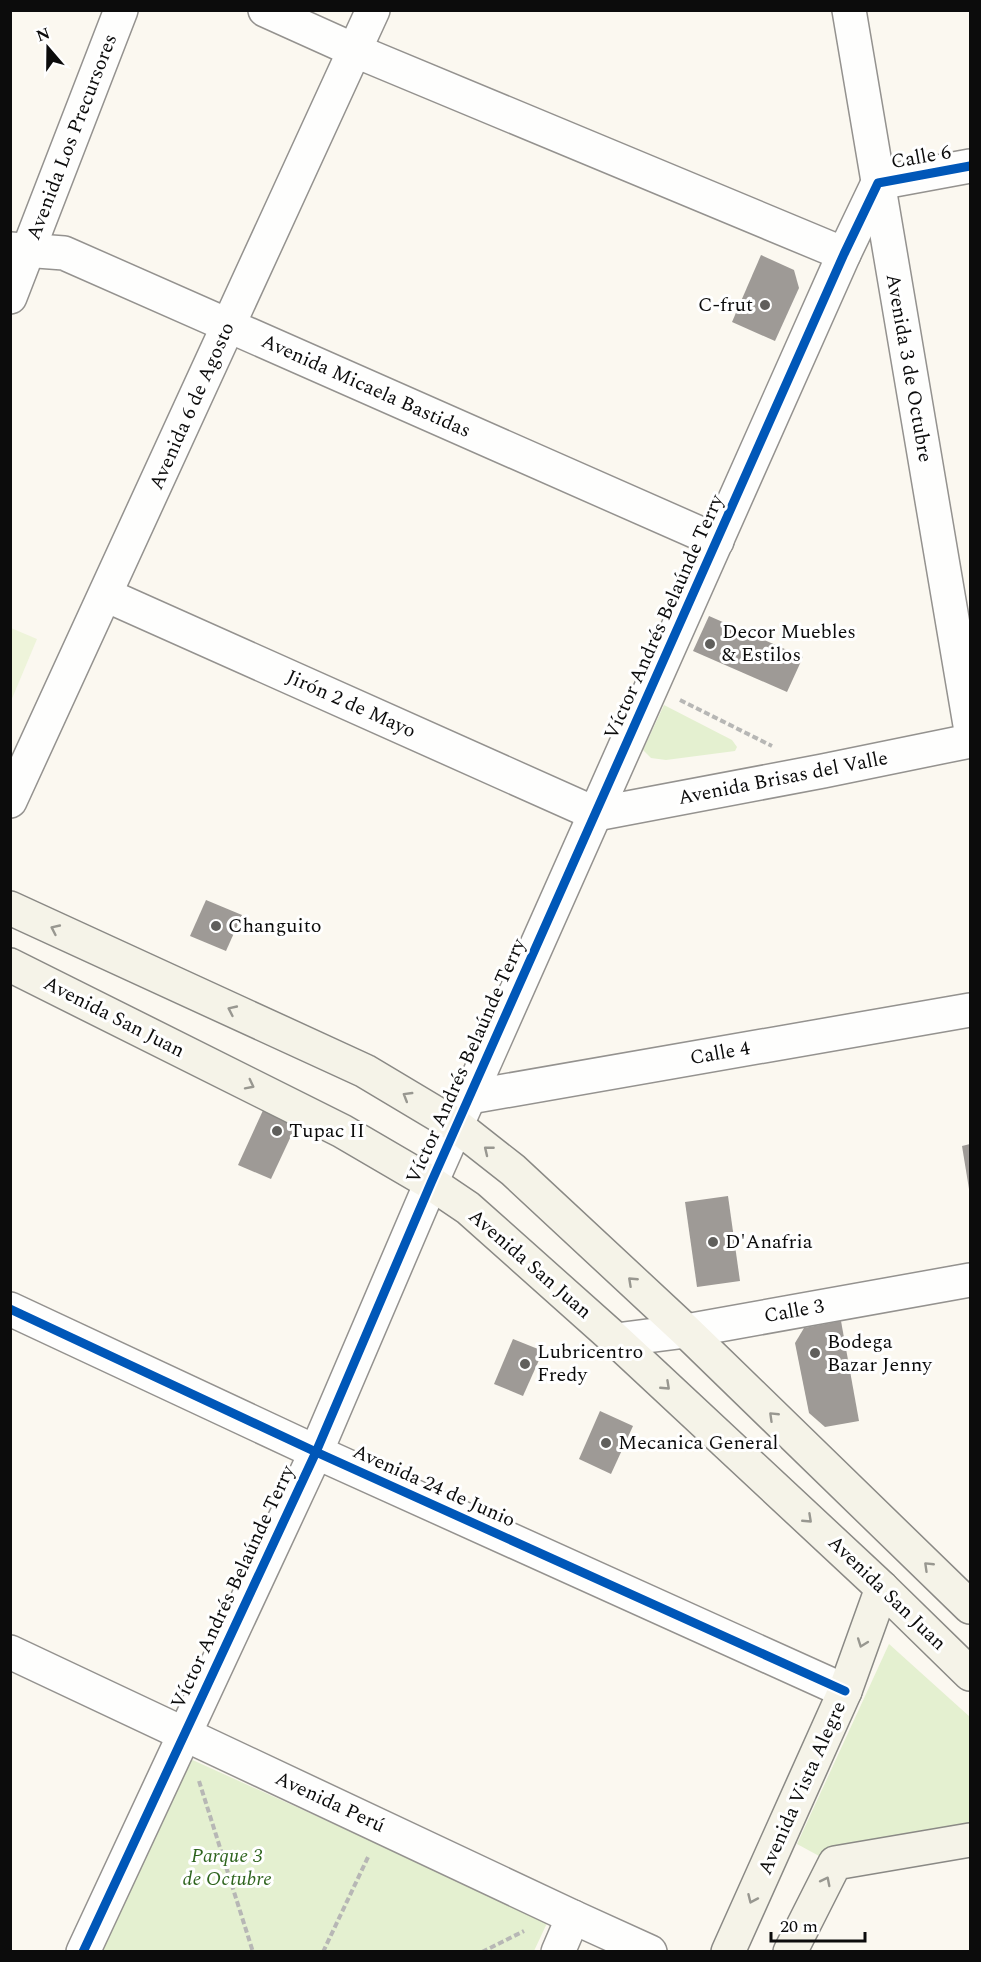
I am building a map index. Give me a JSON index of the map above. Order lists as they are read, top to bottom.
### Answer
{
  "streets": {
    "main road": ["Avenida San Juan", "Avenida Vista Alegre"],
    "street": [
      "Avenida Los Precursores",
      "Calle 6",
      "Avenida 3 de Octubre",
      "Avenida Micaela Bastidas",
      "Avenida 6 de Agosto",
      "Víctor Andrés Belaúnde Terry",
      "Jirón 2 de Mayo",
      "Avenida Brisas del Valle",
      "Calle 4",
      "Calle 3",
      "Avenida 24 de Junio",
      "Avenida Perú"
    ]
  },
  "crossings": [
    ["Avenida Los Precursores", "Avenida Micaela Bastidas"],
    ["Calle 6", "Avenida 3 de Octubre"],
    ["Calle 6", "Víctor Andrés Belaúnde Terry"],
    ["Avenida 3 de Octubre", "Víctor Andrés Belaúnde Terry"],
    ["Avenida Micaela Bastidas", "Avenida 6 de Agosto"],
    ["Avenida Micaela Bastidas", "Víctor Andrés Belaúnde Terry"],
    ["Avenida 6 de Agosto", "Jirón 2 de Mayo"],
    ["Víctor Andrés Belaúnde Terry", "Jirón 2 de Mayo"],
    ["Víctor Andrés Belaúnde Terry", "Avenida Brisas del Valle"],
    ["Víctor Andrés Belaúnde Terry", "Avenida San Juan"],
    ["Víctor Andrés Belaúnde Terry", "Calle 4"],
    ["Víctor Andrés Belaúnde Terry", "Avenida 24 de Junio"],
    ["Víctor Andrés Belaúnde Terry", "Avenida Perú"],
    ["Jirón 2 de Mayo", "Avenida Brisas del Valle"],
    ["Avenida San Juan", "Calle 3"],
    ["Avenida San Juan", "Avenida Vista Alegre"],
    ["Avenida 24 de Junio", "Avenida Vista Alegre"]
  ],
  "one_way": ["Avenida Vista Alegre"],
  "parks": ["Parque 3 de Octubre"],
  "places": [
    "C-frut",
    "Decor Muebles & Estilos",
    "Changuito",
    "Tupac II",
    "D'Anafria",
    "Bodega Bazar Jenny",
    "Lubricentro Fredy",
    "Mecanica General"
  ],
  "scale_bar": "20 m",
  "north": "top"
}
